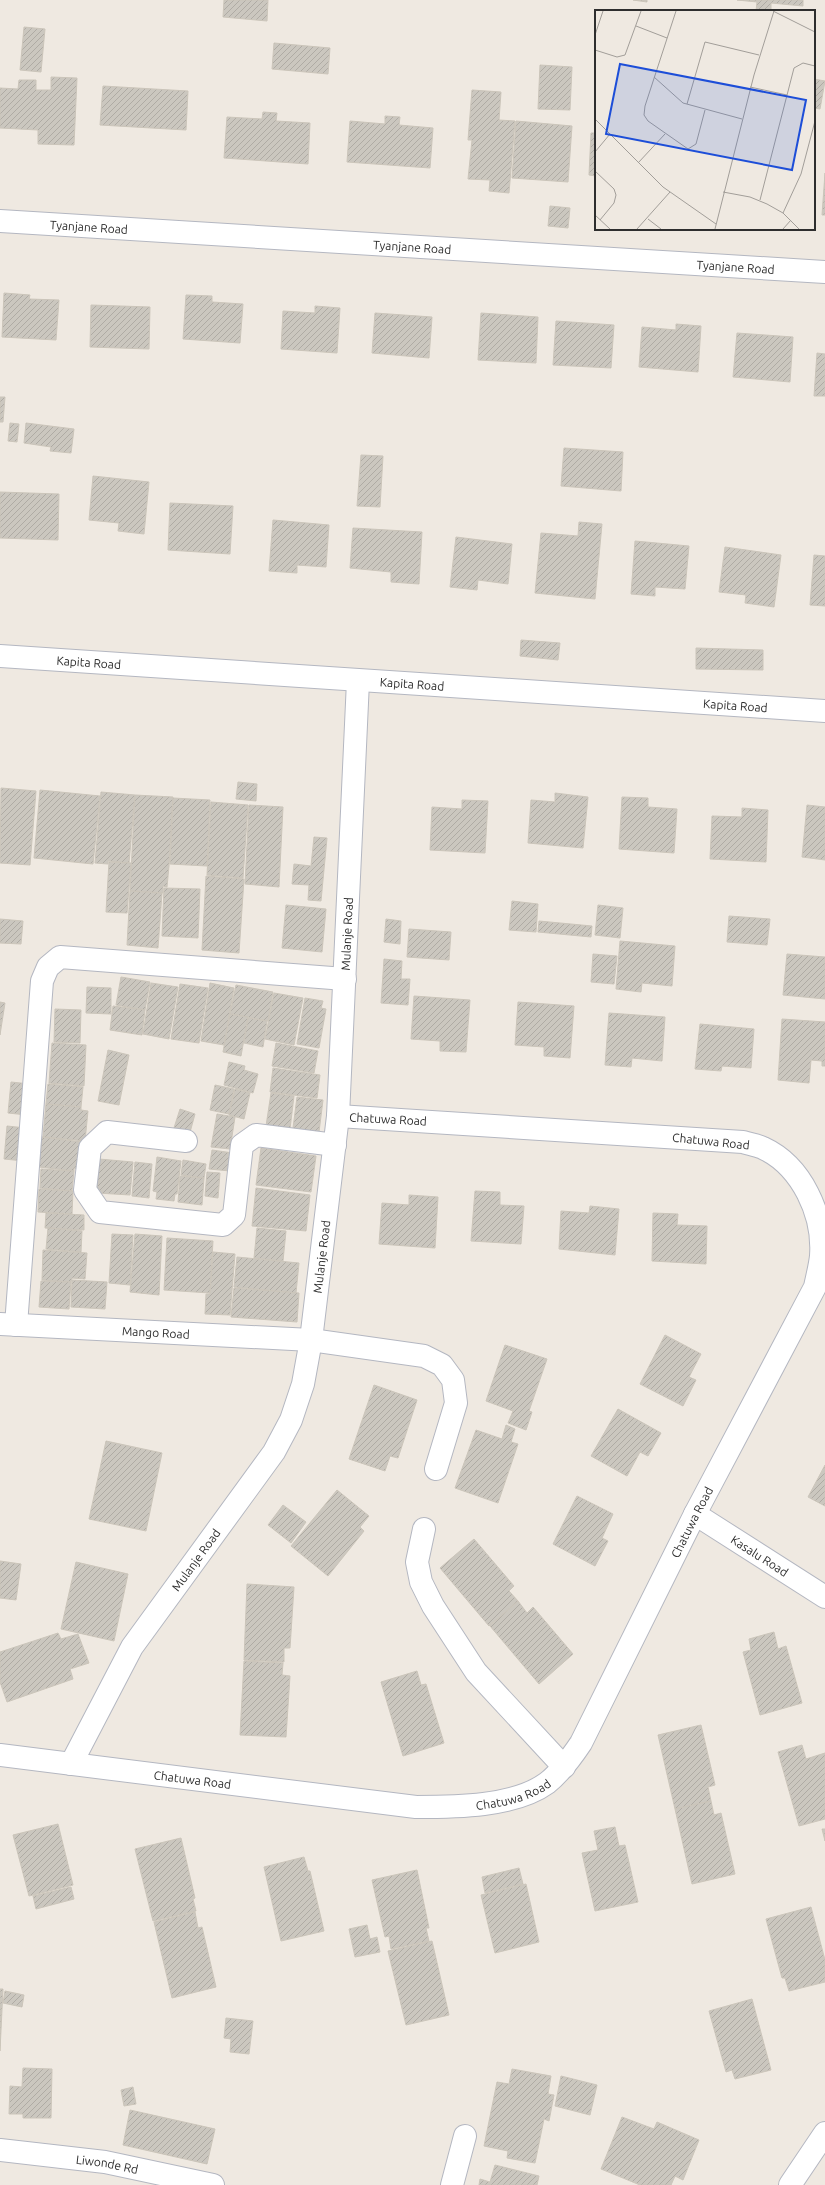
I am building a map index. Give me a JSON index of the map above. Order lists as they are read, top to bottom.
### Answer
{
  "streets": {
    "street": [
      "Tyanjane Road",
      "Kapita Road",
      "Mulanje Road",
      "Chatuwa Road",
      "Mango Road",
      "Kasalu Road",
      "Liwonde Rd"
    ]
  },
  "crossings": [
    ["Kapita Road", "Mulanje Road"],
    ["Mulanje Road", "Chatuwa Road"],
    ["Mulanje Road", "Mango Road"],
    ["Chatuwa Road", "Kasalu Road"]
  ]
}
